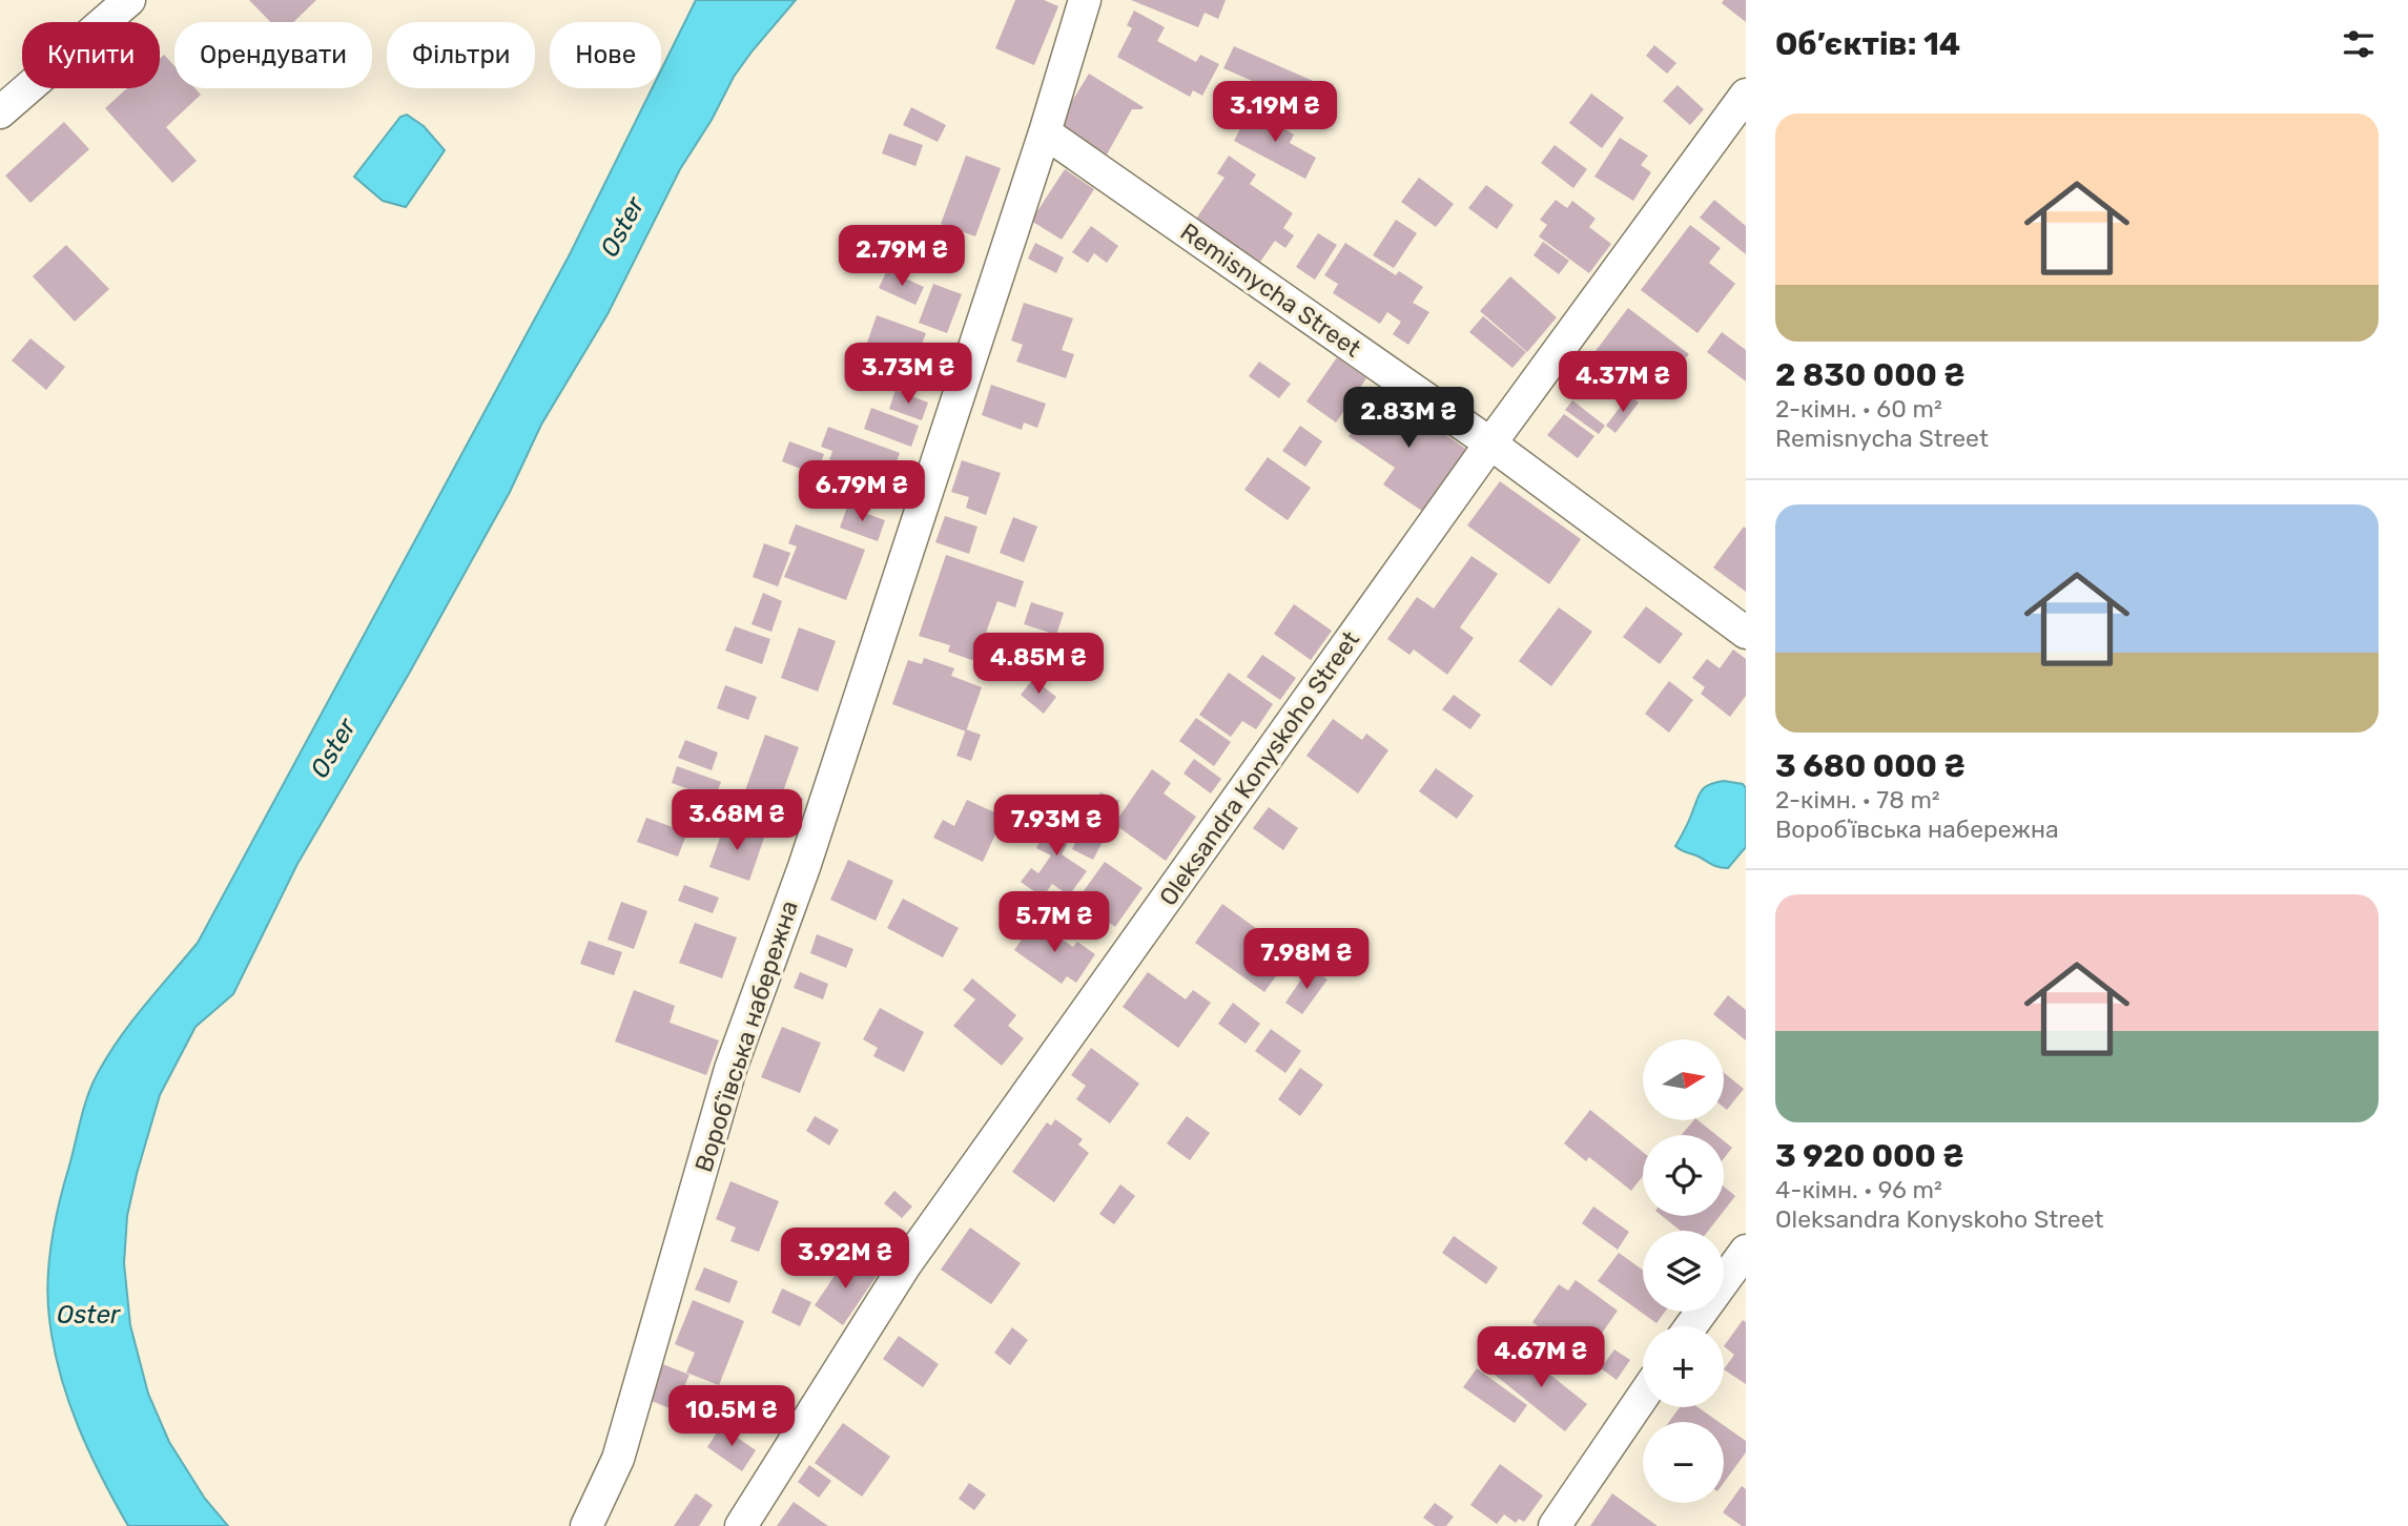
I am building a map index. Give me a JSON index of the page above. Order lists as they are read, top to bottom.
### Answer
{
  "streets": {
    "street": ["Remisnycha Street", "Oleksandra Konyskoho Street", "Воробʼївська набережна"]
  },
  "crossings": [
    ["Remisnycha Street", "Oleksandra Konyskoho Street"],
    ["Remisnycha Street", "Воробʼївська набережна"]
  ],
  "water": ["Oster"],
  "north": "right",
  "page": {
    "heading": "Об’єктів: 14",
    "chip": [
      "Купити",
      "Орендувати",
      "Фільтри",
      "Нове"
    ],
    "price": [
      "3.19M ₴",
      "2.79M ₴",
      "3.73M ₴",
      "4.37M ₴",
      "2.83M ₴",
      "6.79M ₴",
      "4.85M ₴",
      "3.68M ₴",
      "7.93M ₴",
      "5.7M ₴",
      "7.98M ₴",
      "3.92M ₴",
      "4.67M ₴",
      "10.5M ₴"
    ],
    "list": [
      {
        "name": "2 830 000 ₴",
        "note": "2-кімн. · 60 m² · Remisnycha Street"
      },
      {
        "name": "3 680 000 ₴",
        "note": "2-кімн. · 78 m² · Воробʼївська набережна"
      },
      {
        "name": "3 920 000 ₴",
        "note": "4-кімн. · 96 m² · Oleksandra Konyskoho Street"
      }
    ],
    "map_buttons": ["+", "−"]
  }
}
